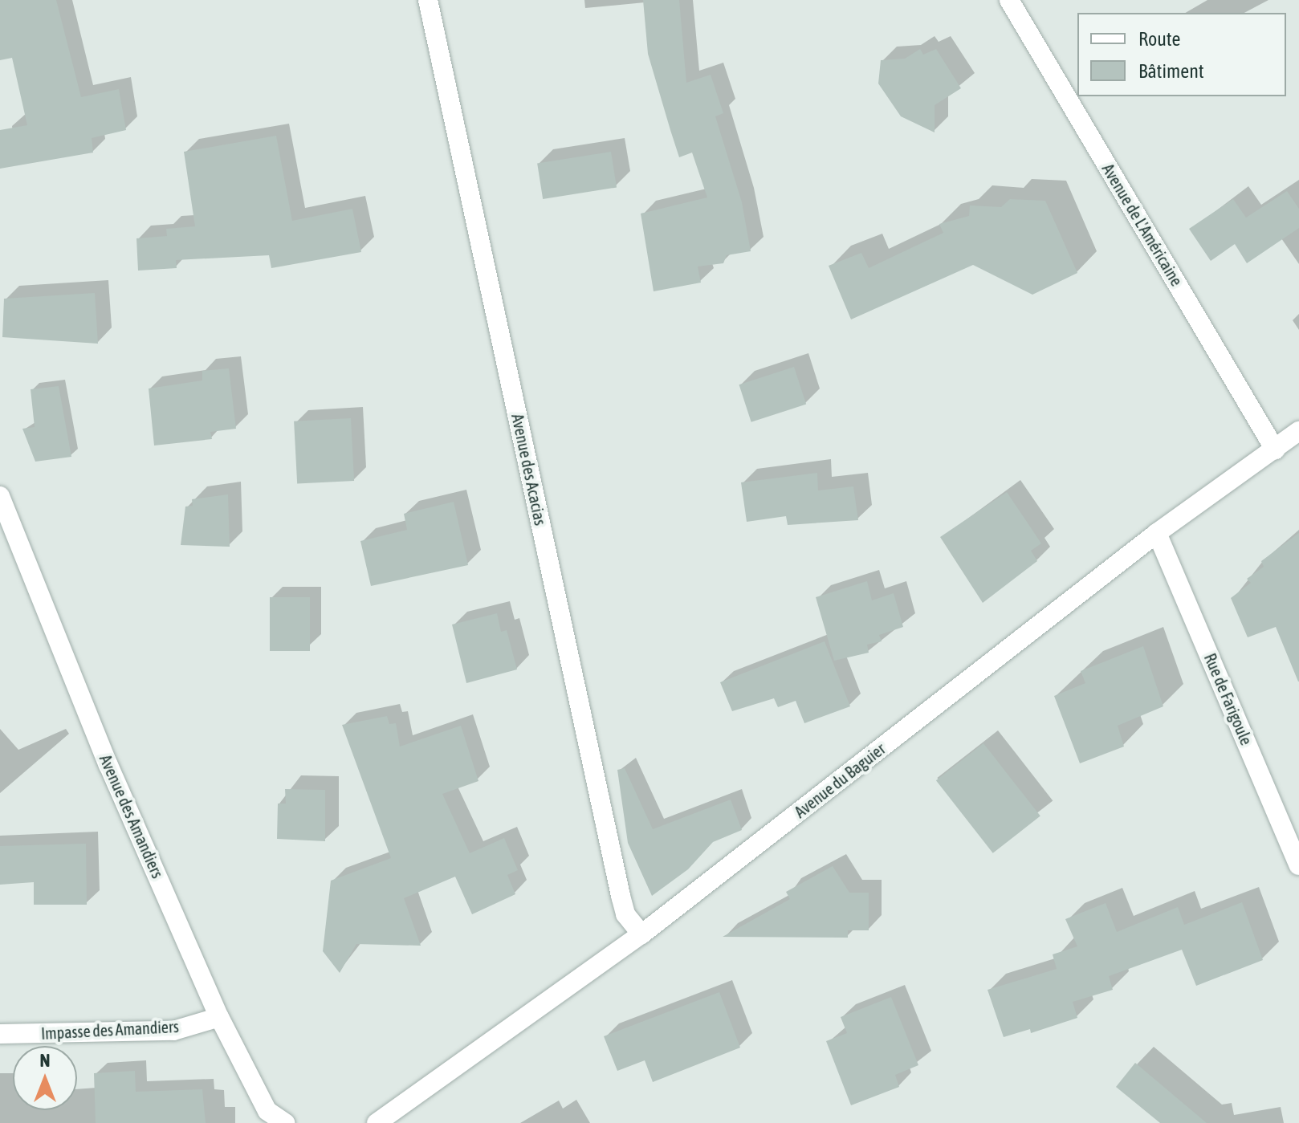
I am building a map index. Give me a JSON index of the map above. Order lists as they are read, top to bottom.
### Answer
{
  "streets": {
    "street": [
      "Avenue de L'Américaine",
      "Avenue des Acacias",
      "Rue de Farigoule",
      "Avenue du Baguier",
      "Avenue des Amandiers",
      "Impasse des Amandiers"
    ]
  },
  "crossings": [
    ["Avenue de L'Américaine", "Avenue du Baguier"],
    ["Avenue des Acacias", "Avenue du Baguier"],
    ["Rue de Farigoule", "Avenue du Baguier"],
    ["Avenue des Amandiers", "Impasse des Amandiers"]
  ],
  "legend": ["Route", "Bâtiment"],
  "north": "top"
}
